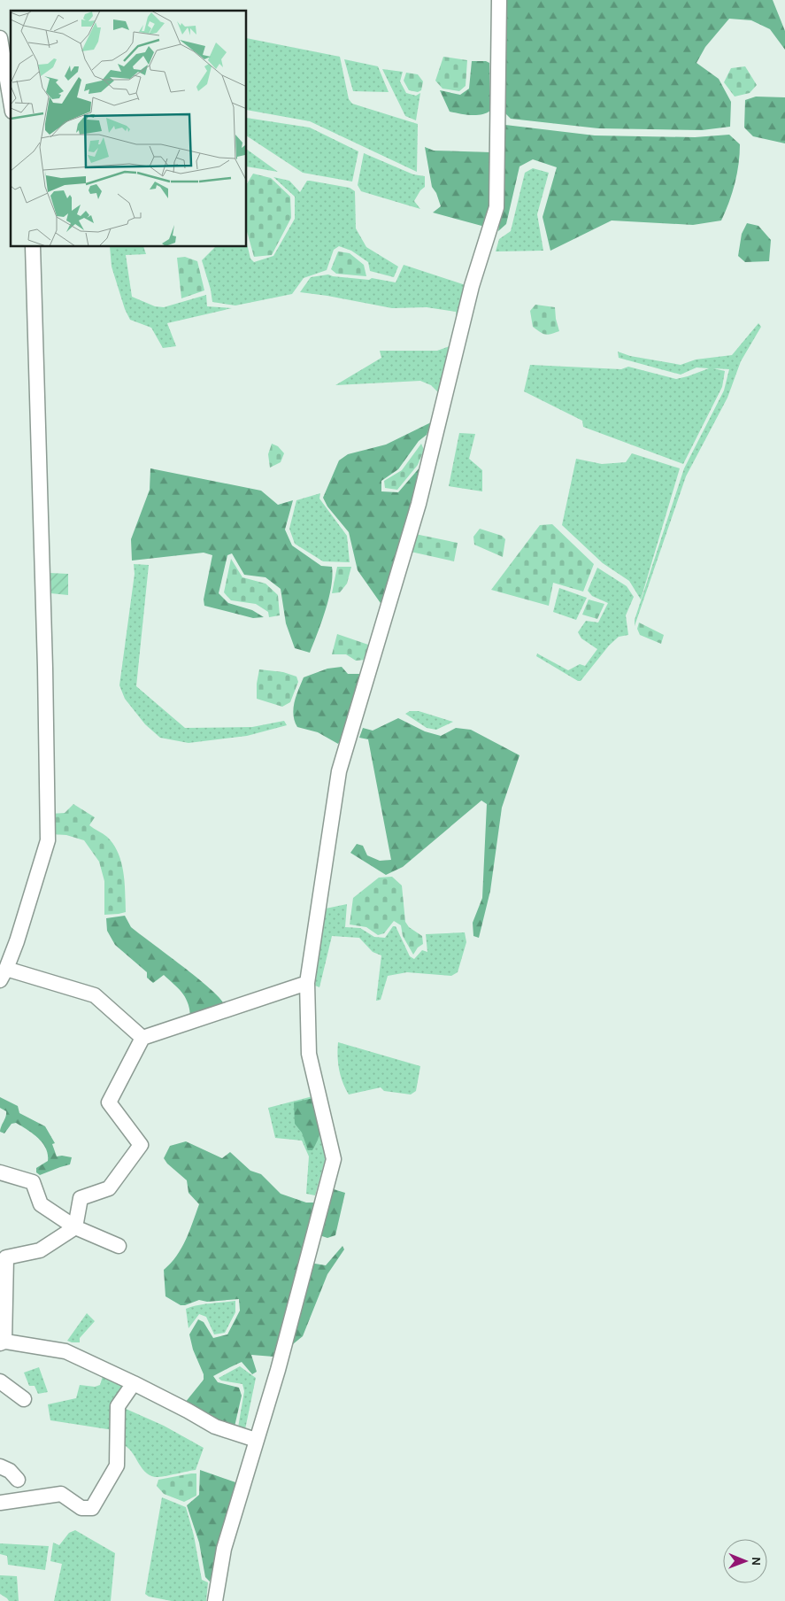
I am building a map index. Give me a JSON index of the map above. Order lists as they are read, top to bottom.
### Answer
{
  "north": "right"
}
